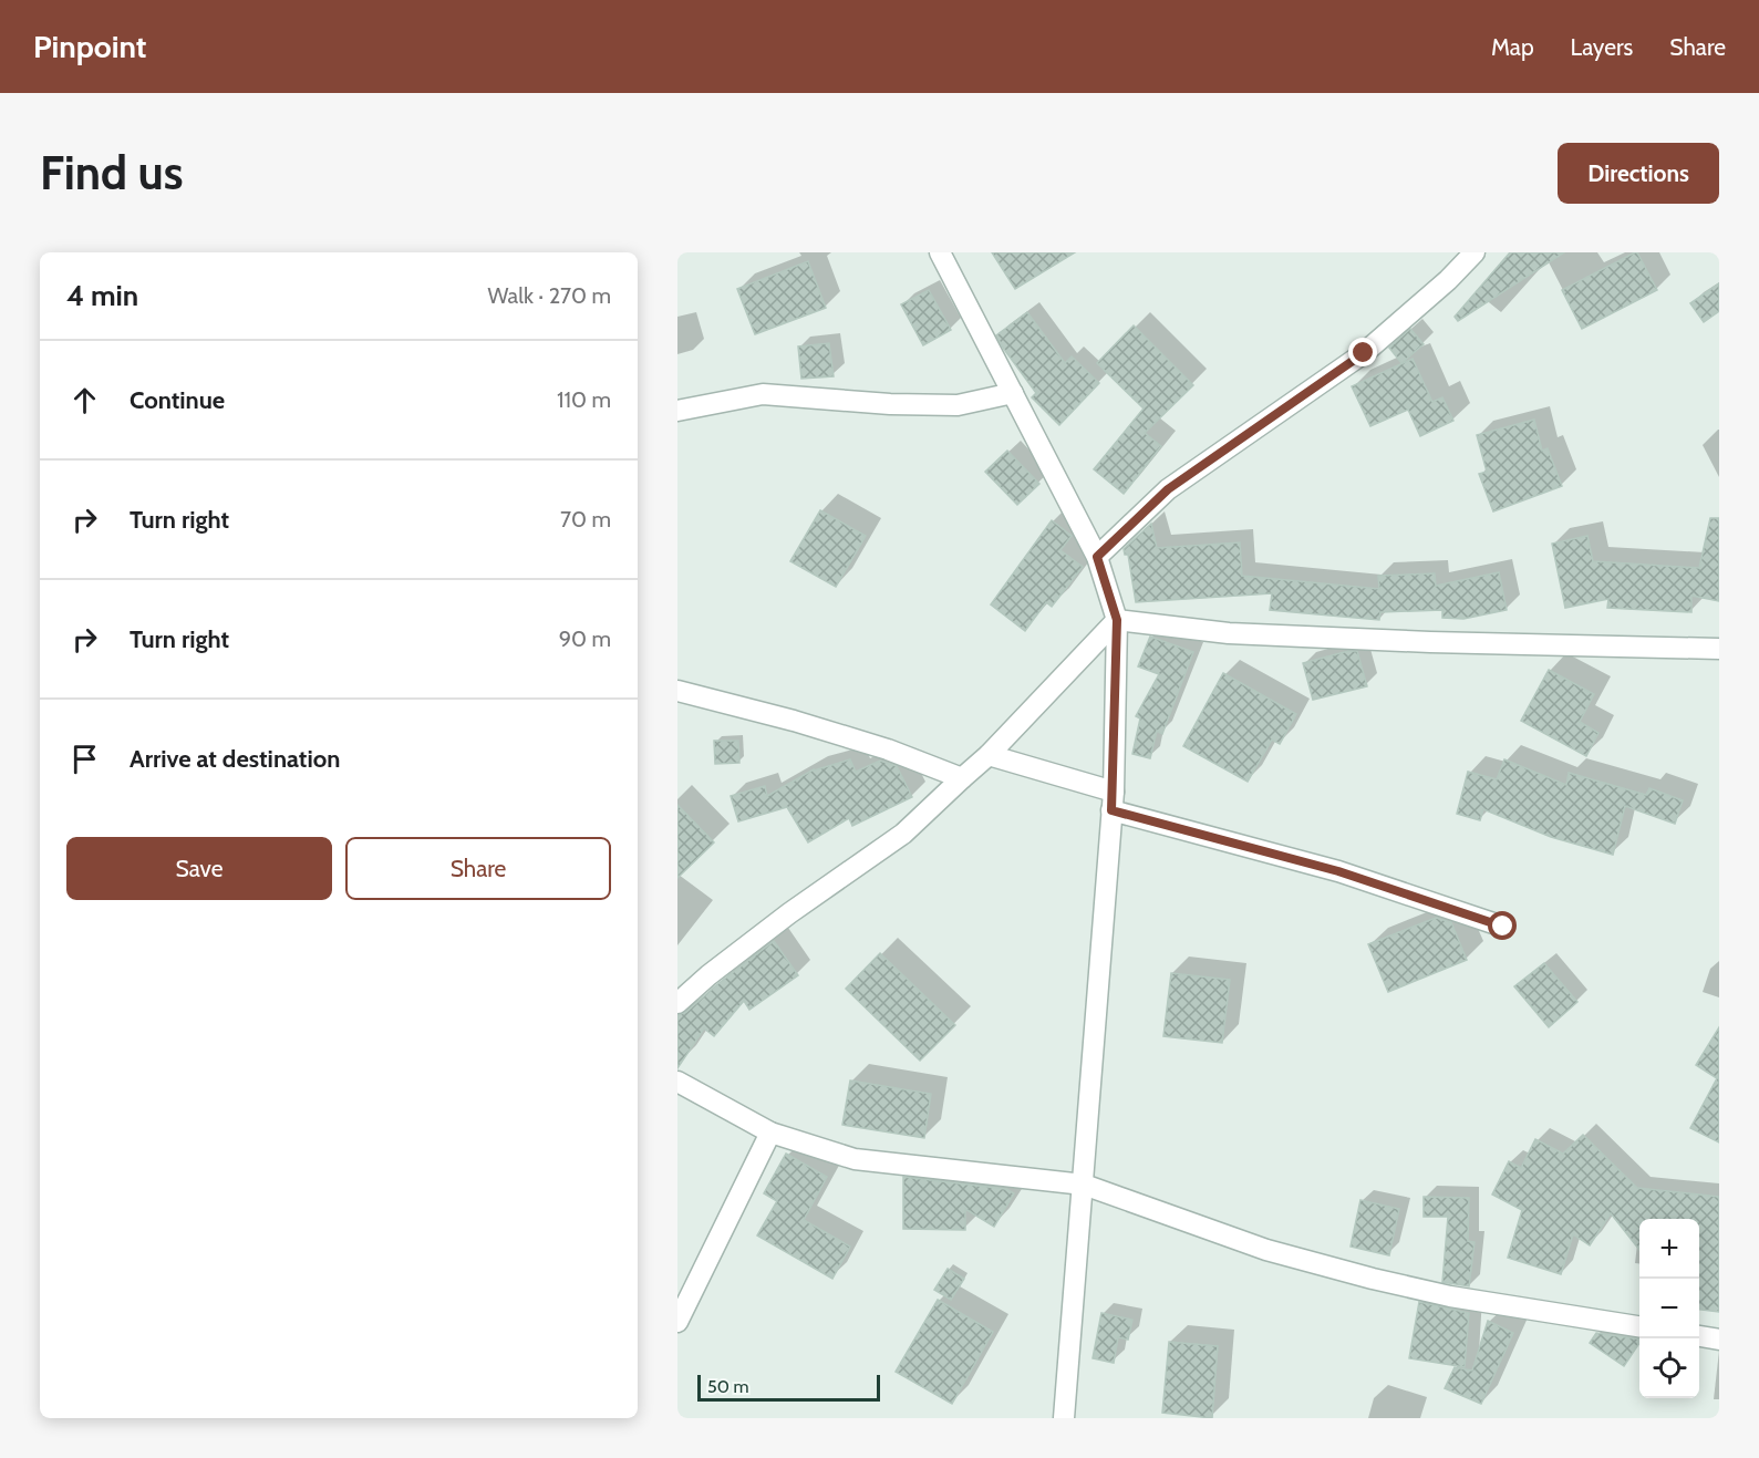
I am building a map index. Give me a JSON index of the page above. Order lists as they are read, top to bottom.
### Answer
{
  "scale_bar": "50 m",
  "page": {
    "header": "Pinpoint",
    "nav": ["Map", "Layers", "Share"],
    "buttons": [
      "Directions",
      ["Save", "Share"]
    ],
    "title": "Find us",
    "heading": ["4 min", "Walk · 270 m"],
    "list": [
      ["Continue", "110 m"],
      ["Turn right", "70 m"],
      ["Turn right", "90 m"],
      "Arrive at destination"
    ],
    "map_buttons": ["+", "−"],
    "scale": "50 m"
  }
}
